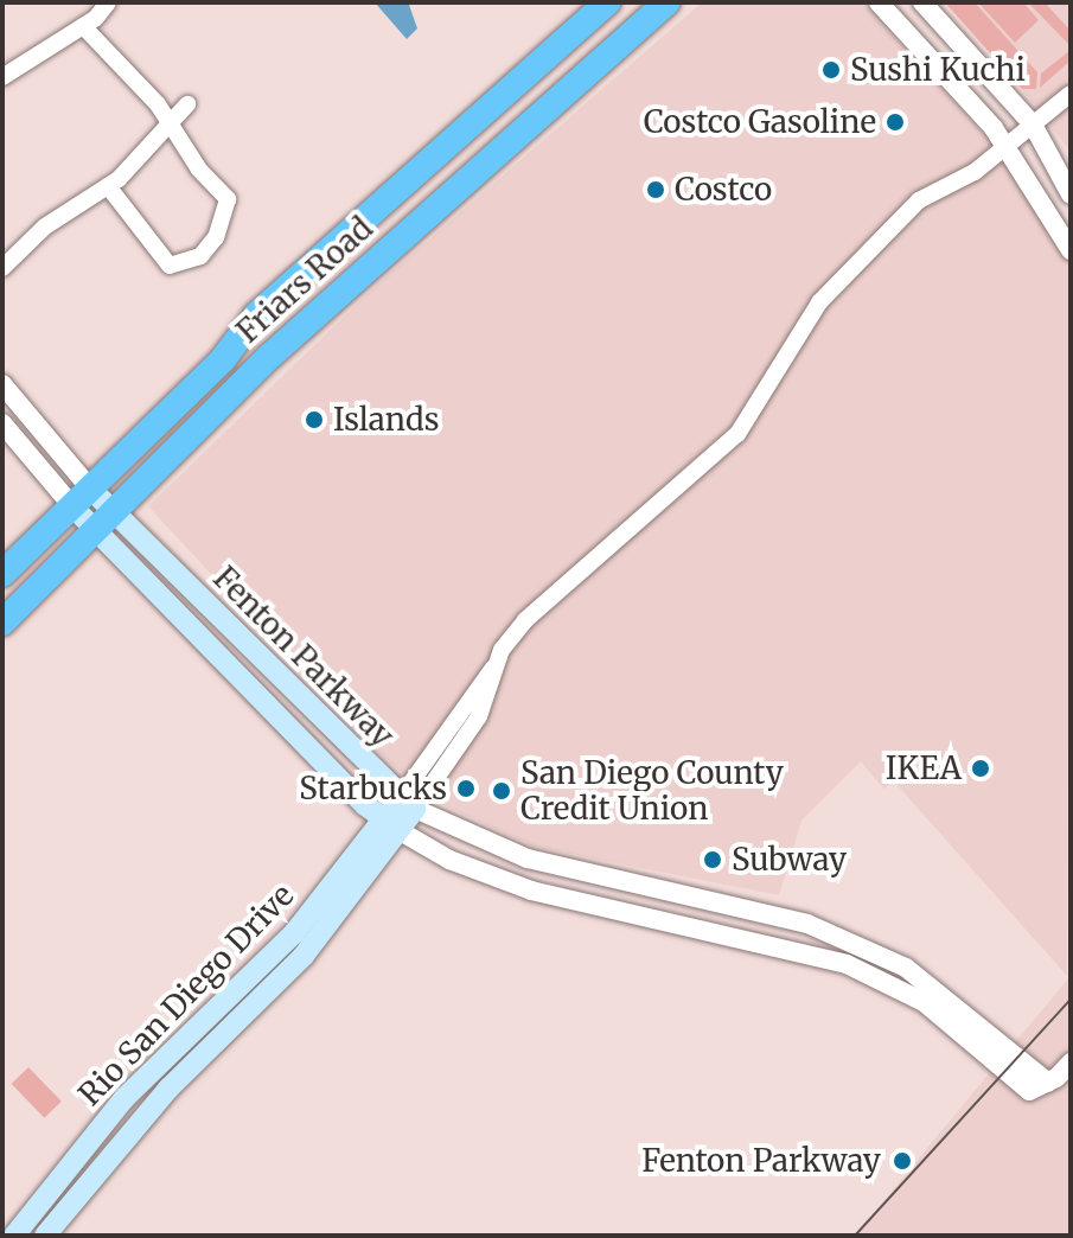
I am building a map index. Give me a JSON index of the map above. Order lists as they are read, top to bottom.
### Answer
{
  "streets": {
    "highway": ["Friars Road"],
    "main road": ["Fenton Parkway", "Rio San Diego Drive"]
  },
  "crossings": [
    ["Friars Road", "Fenton Parkway"],
    ["Fenton Parkway", "Rio San Diego Drive"]
  ],
  "places": [
    "Sushi Kuchi",
    "Costco Gasoline",
    "Costco",
    "Islands",
    "IKEA",
    "Starbucks",
    "San Diego County Credit Union",
    "Subway",
    "Fenton Parkway"
  ]
}
